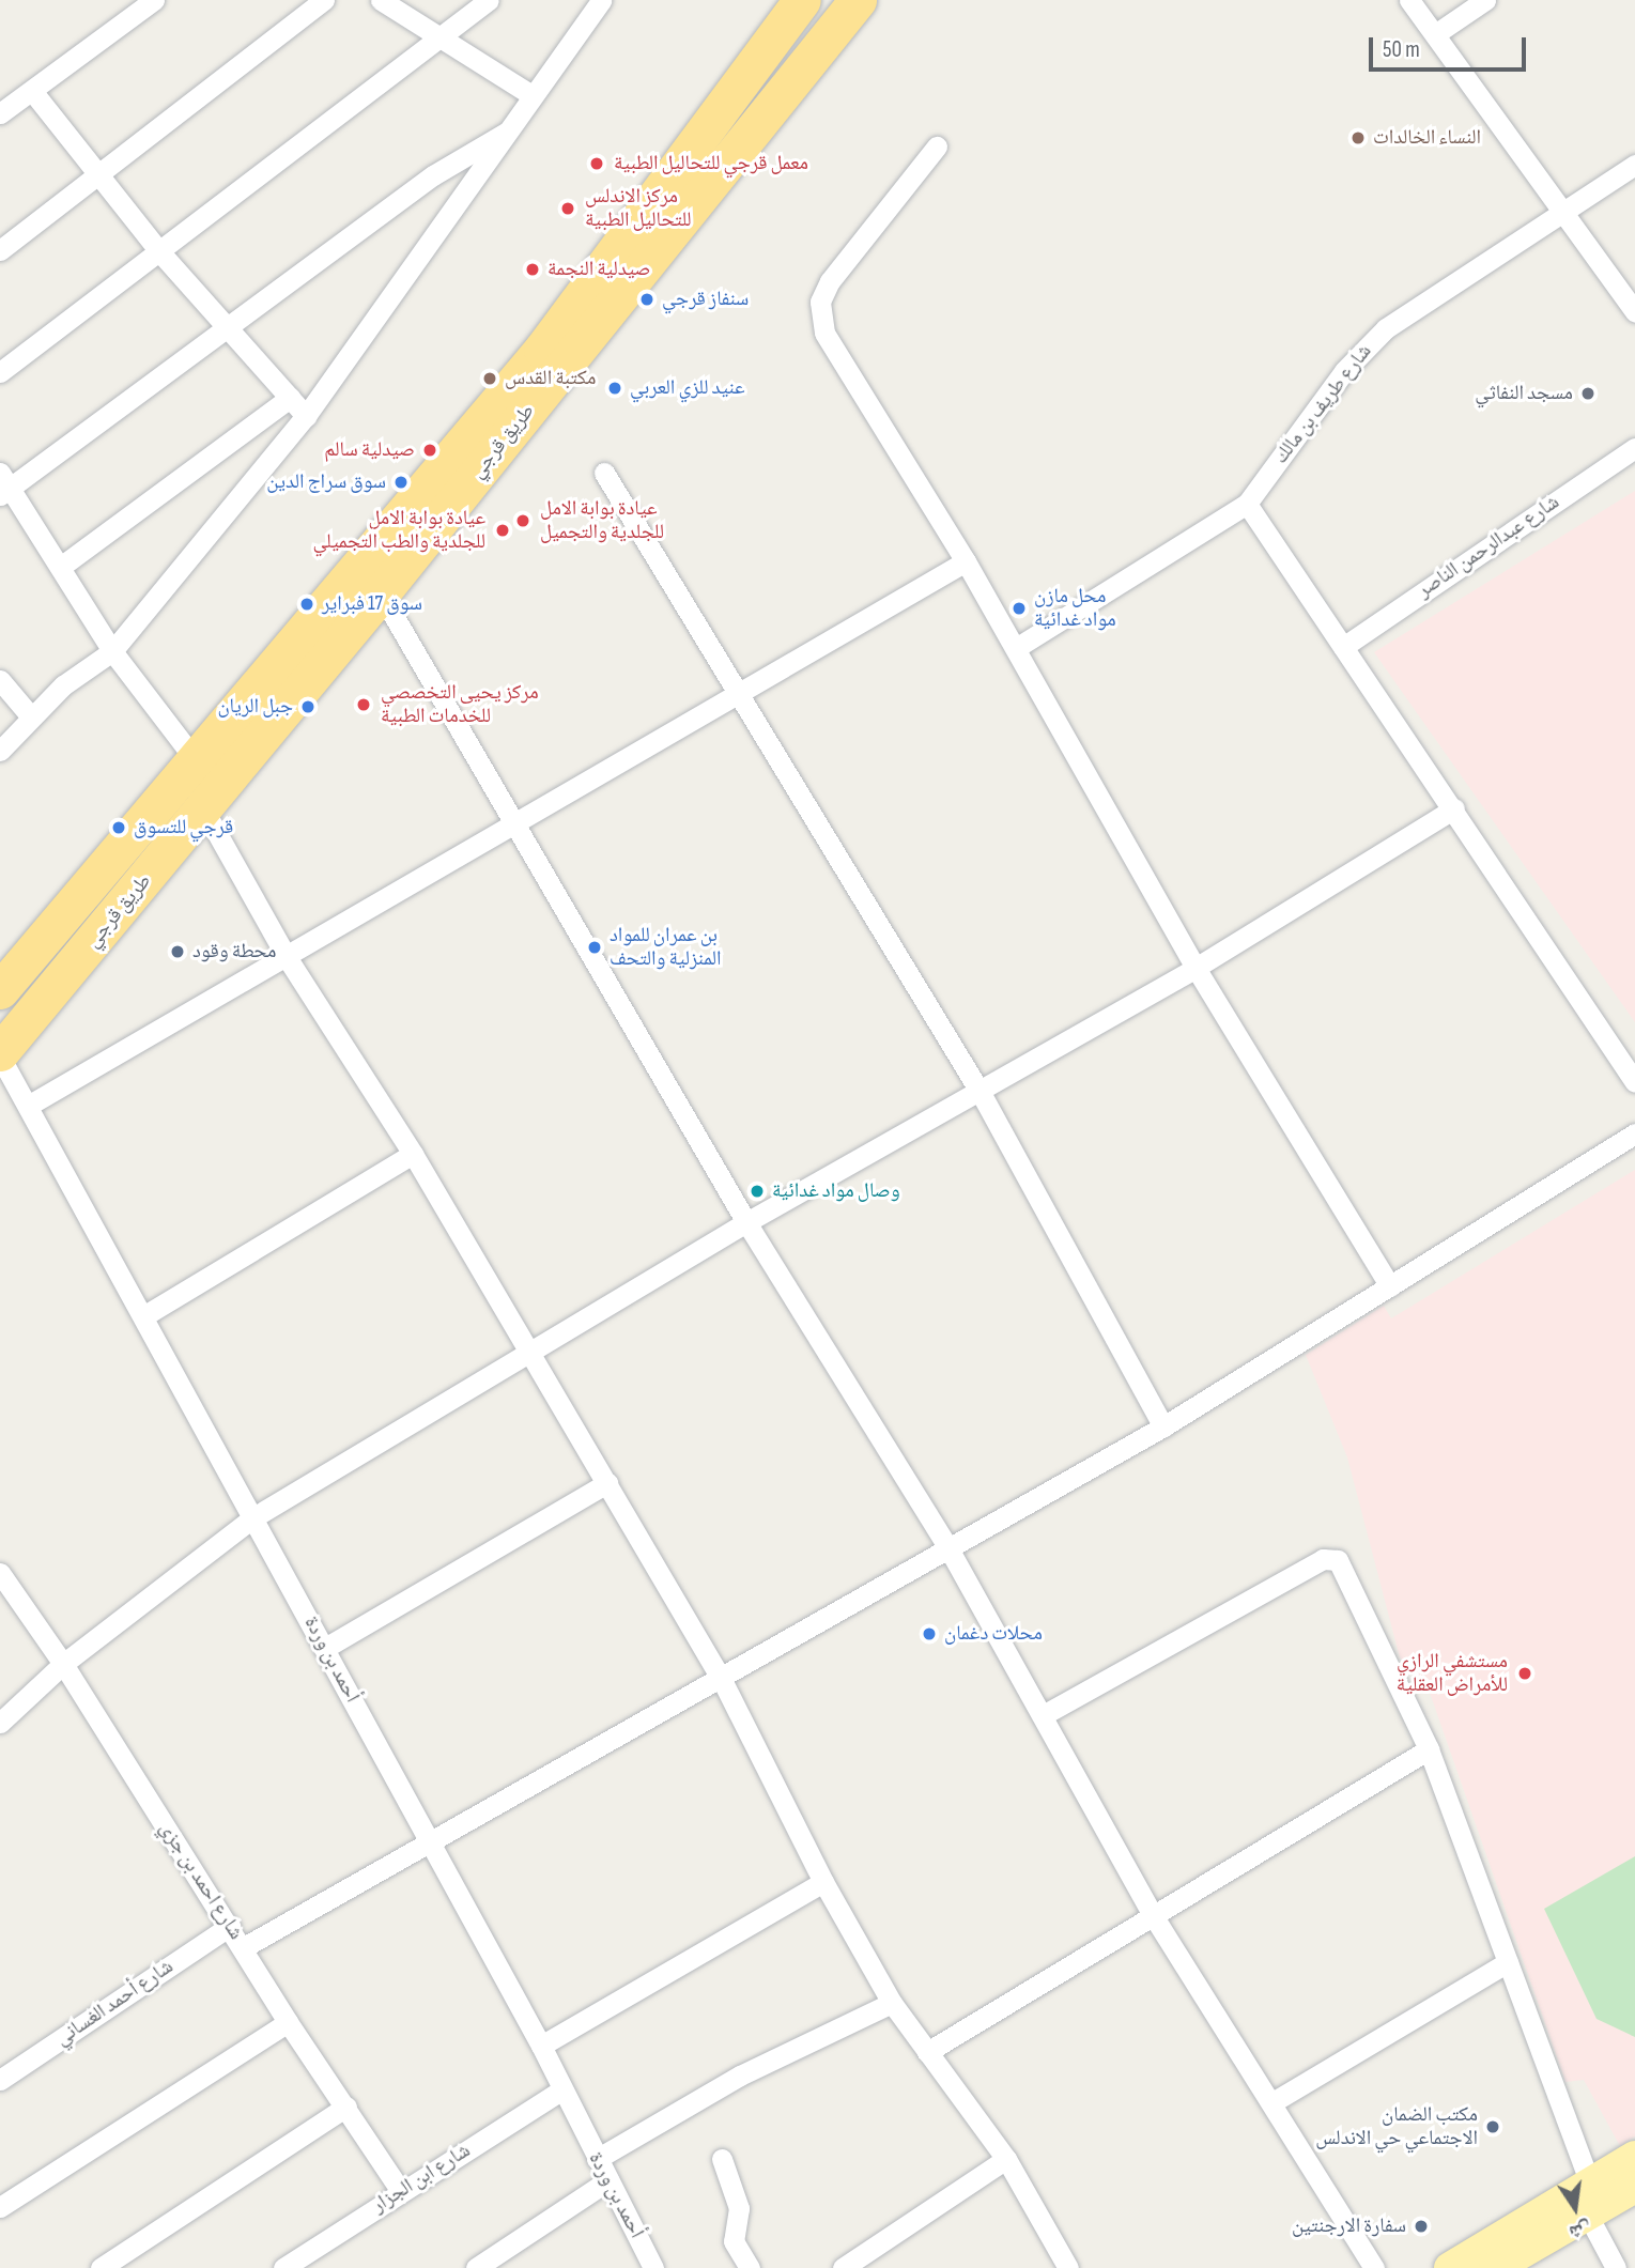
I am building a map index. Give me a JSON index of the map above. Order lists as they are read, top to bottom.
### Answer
{
  "streets": {
    "highway": ["طريق قرجي"],
    "street": [
      "شارع طريف بن مالك",
      "شارع عبدالرحمن الناصر",
      "أحمد بن وردة",
      "شارع احمد بن جزي",
      "شارع أحمد الغساني",
      "شارع ابن الجزار"
    ]
  },
  "crossings": [
    ["طريق قرجي", "أحمد بن وردة"],
    ["أحمد بن وردة", "شارع ابن الجزار"],
    ["شارع احمد بن جزي", "شارع أحمد الغساني"],
    ["شارع احمد بن جزي", "شارع ابن الجزار"]
  ],
  "places": [
    "النساء الخالدات",
    "معمل قرجي للتحاليل الطبية",
    "مركز الاندلس للتحاليل الطبية",
    "صيدلية النجمة",
    "سنفاز قرجي",
    "مكتبة القدس",
    "عنيد للزي العربي",
    "مسجد النفاثي",
    "صيدلية سالم",
    "سوق سراج الدين",
    "عيادة بوابة الامل للجلدية والتجميل",
    "عيادة بوابة الامل للجلدية والطب التجميلي",
    "سوق 17 فبراير",
    "محل مازن مواد غدائية",
    "مركز يحيى التخصصي للخدمات الطبية",
    "جبل الريان",
    "قرجي للتسوق",
    "بن عمران للمواد المنزلية والتحف",
    "محطة وقود",
    "وصال مواد غدائية",
    "محلات دغمان",
    "مستشفي الرازي للأمراض العقلية",
    "مكتب الضمان الاجتماعي حي الاندلس",
    "سفارة الارجنتين"
  ],
  "scale_bar": "50 m",
  "north": "bottom"
}
